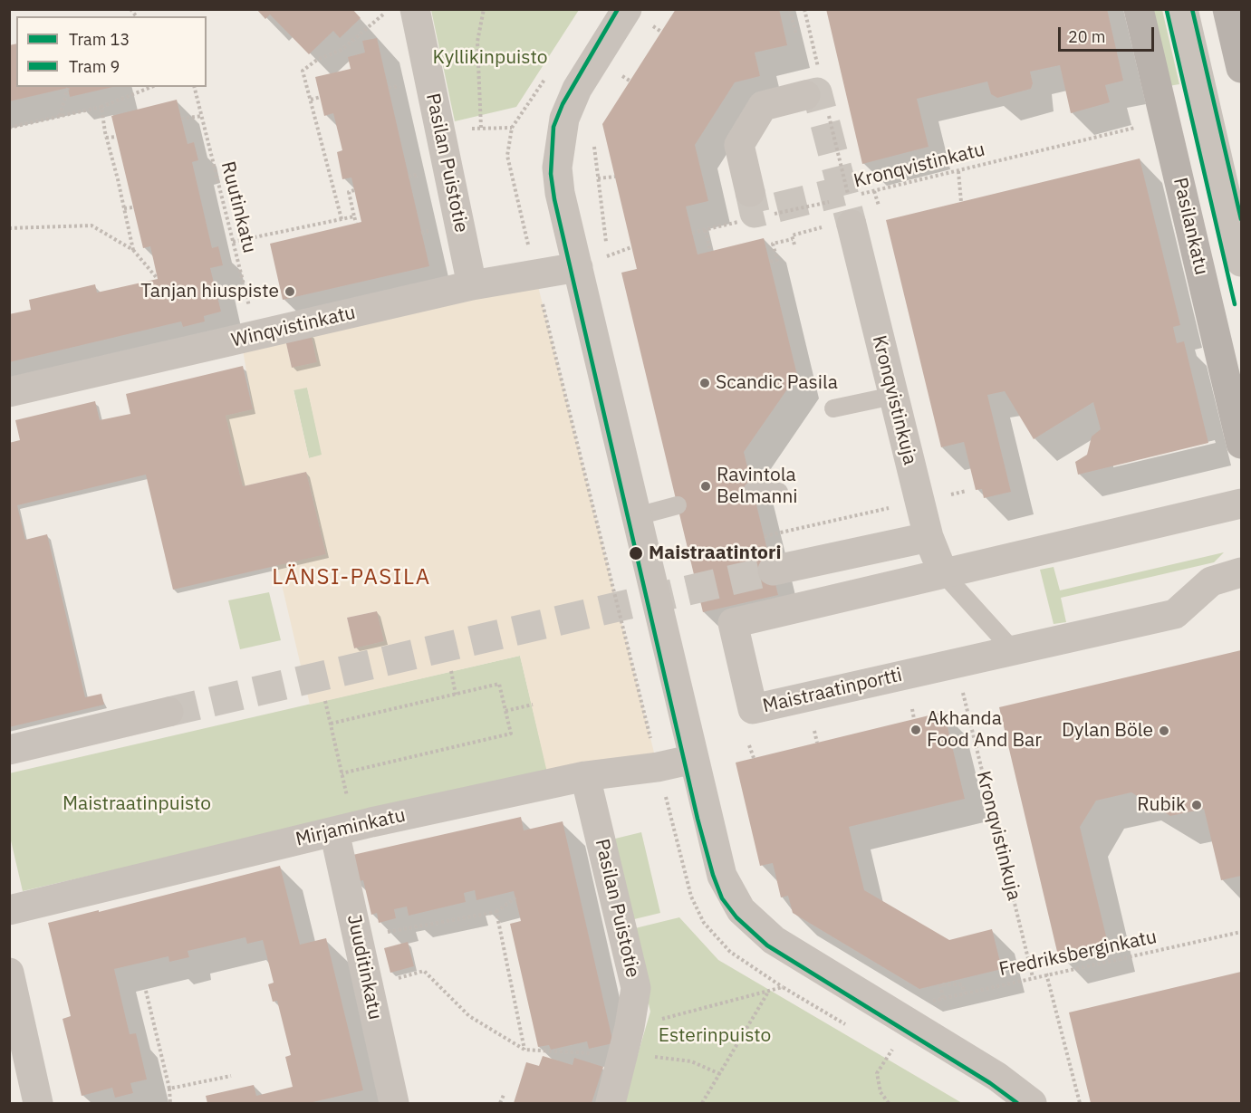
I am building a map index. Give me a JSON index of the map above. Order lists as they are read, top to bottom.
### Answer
{
  "streets": {
    "street": [
      "Pasilan Puistotie",
      "Pasilankatu",
      "Winqvistinkatu",
      "Kronqvistinkuja",
      "Maistraatinportti",
      "Mirjaminkatu",
      "Juuditinkatu"
    ],
    "path": ["Kronqvistinkatu", "Ruutinkatu", "Fredriksberginkatu"]
  },
  "crossings": [
    ["Pasilan Puistotie", "Winqvistinkatu"],
    ["Pasilan Puistotie", "Mirjaminkatu"],
    ["Kronqvistinkatu", "Kronqvistinkuja"],
    ["Ruutinkatu", "Winqvistinkatu"],
    ["Kronqvistinkuja", "Maistraatinportti"],
    ["Kronqvistinkuja", "Fredriksberginkatu"],
    ["Mirjaminkatu", "Juuditinkatu"]
  ],
  "districts": ["LÄNSI-PASILA"],
  "parks": ["Kyllikinpuisto", "Maistraatinpuisto", "Esterinpuisto"],
  "places": [
    "Tanjan hiuspiste",
    "Scandic Pasila",
    "Ravintola Belmanni",
    "Maistraatintori",
    "Akhanda Food And Bar",
    "Dylan Böle",
    "Rubik"
  ],
  "lines": ["tram line 13", "tram line 9"],
  "legend": ["Tram 13", "Tram 9"],
  "scale_bar": "20 m"
}
